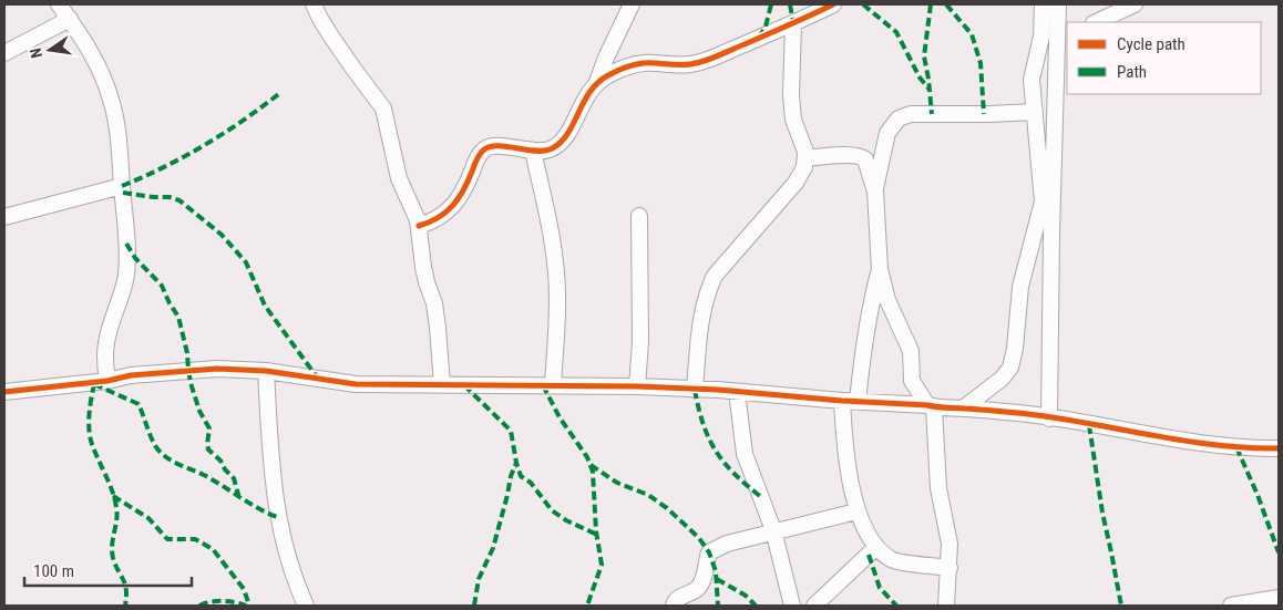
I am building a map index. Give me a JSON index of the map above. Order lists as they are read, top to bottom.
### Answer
{
  "legend": ["Cycle path", "Path"],
  "scale_bar": "100 m",
  "north": "left"
}
